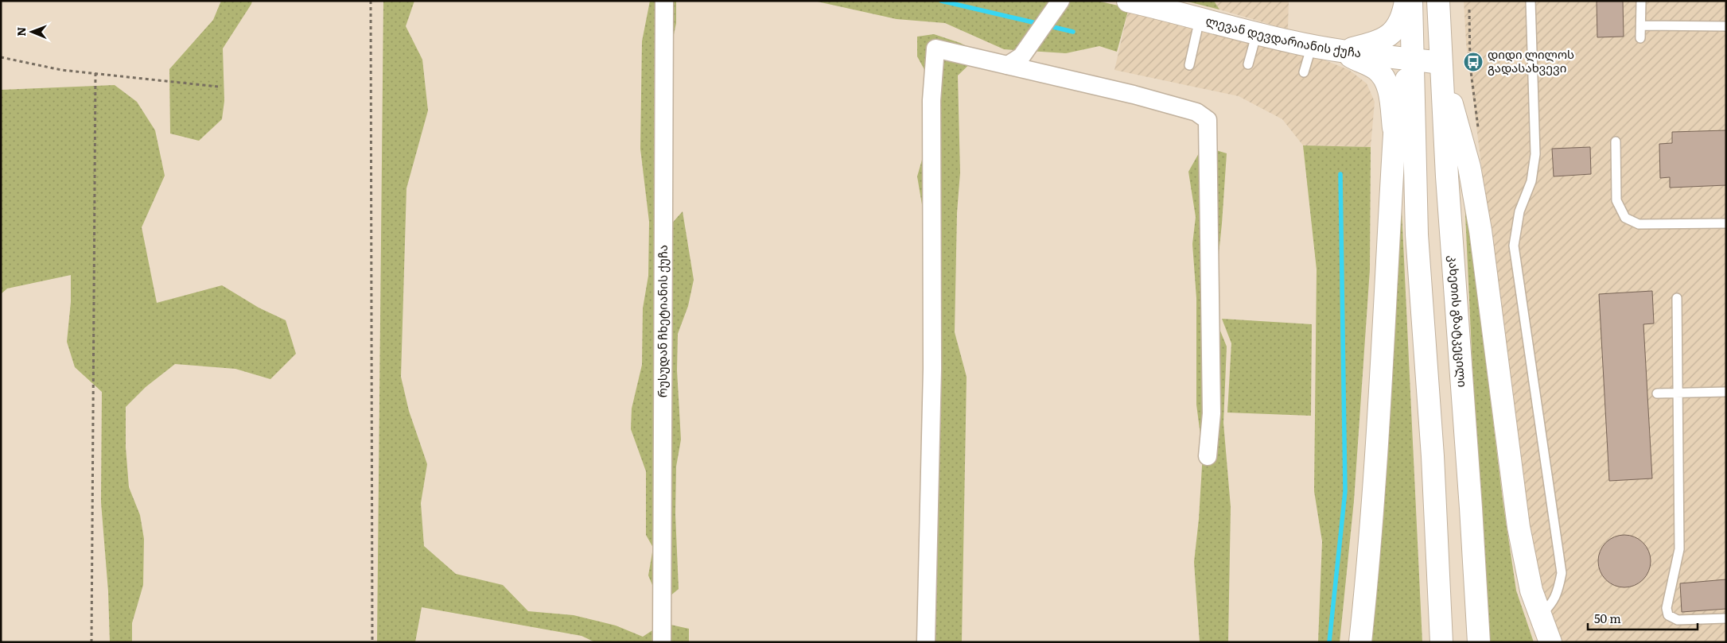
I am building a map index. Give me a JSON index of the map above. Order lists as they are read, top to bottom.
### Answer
{
  "streets": {
    "main road": ["ლევან დევდარიანის ქუჩა", "კახეთის გზატკეცილი"],
    "street": ["რუსუდან ჩხეტიანის ქუჩა"]
  },
  "crossings": [
    ["ლევან დევდარიანის ქუჩა", "კახეთის გზატკეცილი"]
  ],
  "places": {
    "bus stop": ["დიდი ლილოს გადასახვევი"]
  },
  "scale_bar": "50 m",
  "north": "left"
}
